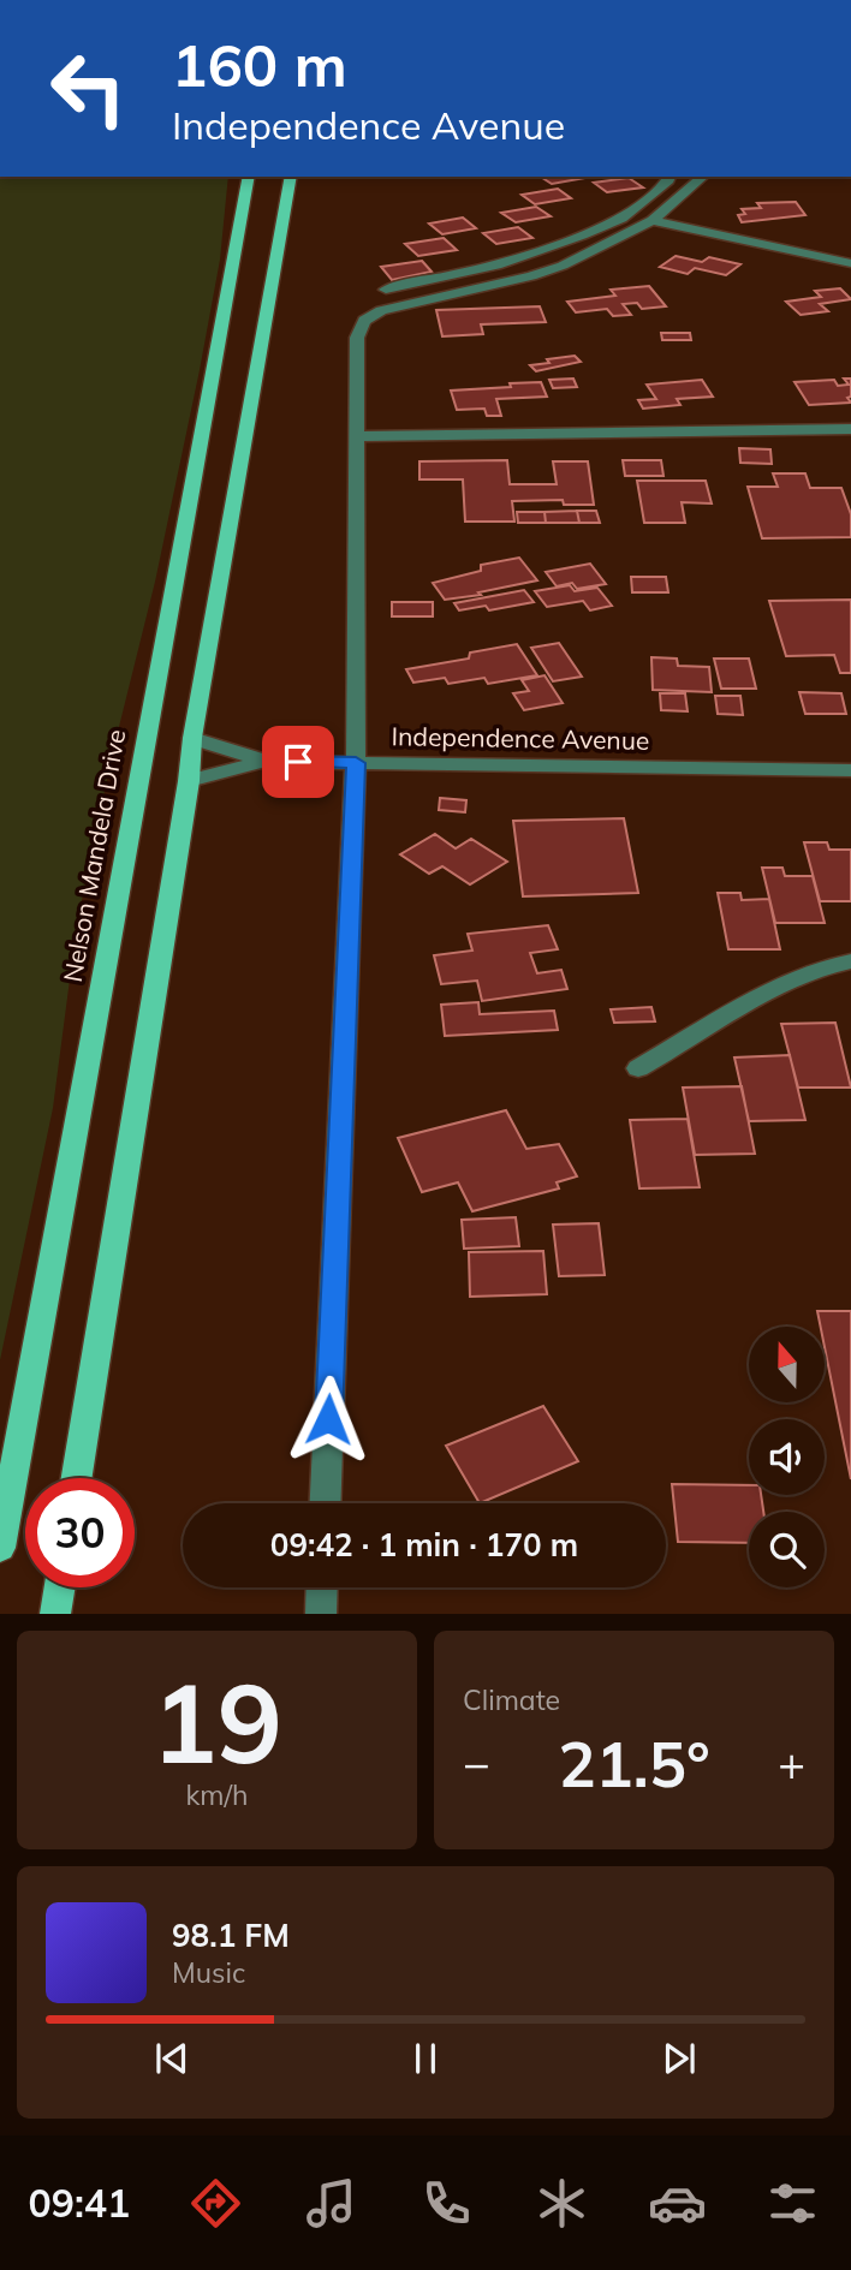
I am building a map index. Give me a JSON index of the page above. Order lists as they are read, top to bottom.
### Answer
{
  "streets": {
    "main road": ["Nelson Mandela Drive"],
    "street": ["Independence Avenue"]
  },
  "north": "top",
  "page": {
    "turn": ["160 m", "Independence Avenue"],
    "limit": "30",
    "trip": "09:42 · 1 min · 170 m",
    "tile": [
      ["19", "km/h"],
      "Climate"
    ],
    "heat": ["−", "21.5°", "+"],
    "song": ["98.1 FM", "Music"],
    "tabs": "09:41"
  }
}
